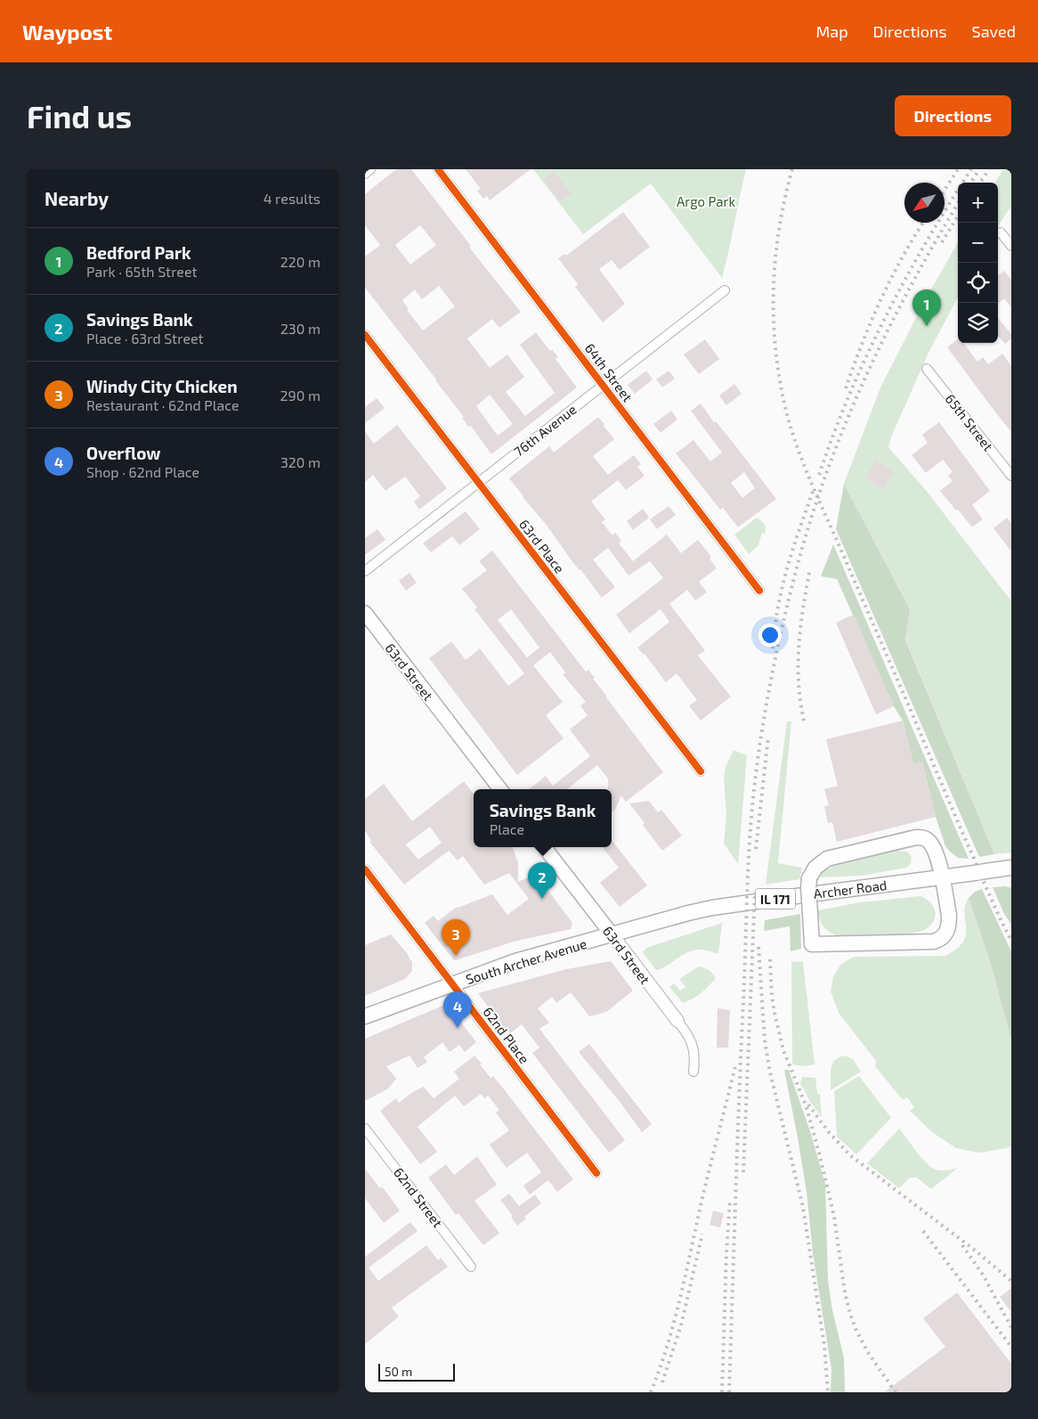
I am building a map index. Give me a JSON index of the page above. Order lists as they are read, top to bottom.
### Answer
{
  "streets": {
    "main road": [
      "63rd Street",
      "Archer Road",
      "IL 171",
      "South Archer Avenue"
    ],
    "street": [
      "64th Street",
      "65th Street",
      "76th Avenue",
      "63rd Place",
      "62nd Place",
      "62nd Street"
    ]
  },
  "crossings": [
    ["64th Street", "76th Avenue"],
    ["76th Avenue", "63rd Place"],
    ["63rd Street", "Archer Road"],
    ["63rd Street", "South Archer Avenue"],
    ["Archer Road", "South Archer Avenue"],
    ["South Archer Avenue", "62nd Place"]
  ],
  "parks": ["Argo Park"],
  "scale_bar": "50 m",
  "north": "bottom left",
  "page": {
    "header": "Waypost",
    "nav": ["Map", "Directions", "Saved"],
    "buttons": "Directions",
    "title": "Find us",
    "heading": ["Nearby", "4 results"],
    "map_buttons": ["+", "−"],
    "list": [
      {
        "mark": "1",
        "name": "Bedford Park",
        "note": "Park · 65th Street",
        "value": "220 m"
      },
      {
        "mark": "2",
        "name": "Savings Bank",
        "note": "Place · 63rd Street",
        "value": "230 m"
      },
      {
        "mark": "3",
        "name": "Windy City Chicken",
        "note": "Restaurant · 62nd Place",
        "value": "290 m"
      },
      {
        "mark": "4",
        "name": "Overflow",
        "note": "Shop · 62nd Place",
        "value": "320 m"
      }
    ],
    "pins": [
      "1",
      "2",
      "3",
      "4"
    ],
    "popup": ["Savings Bank", "Place"],
    "scale": "50 m"
  }
}
